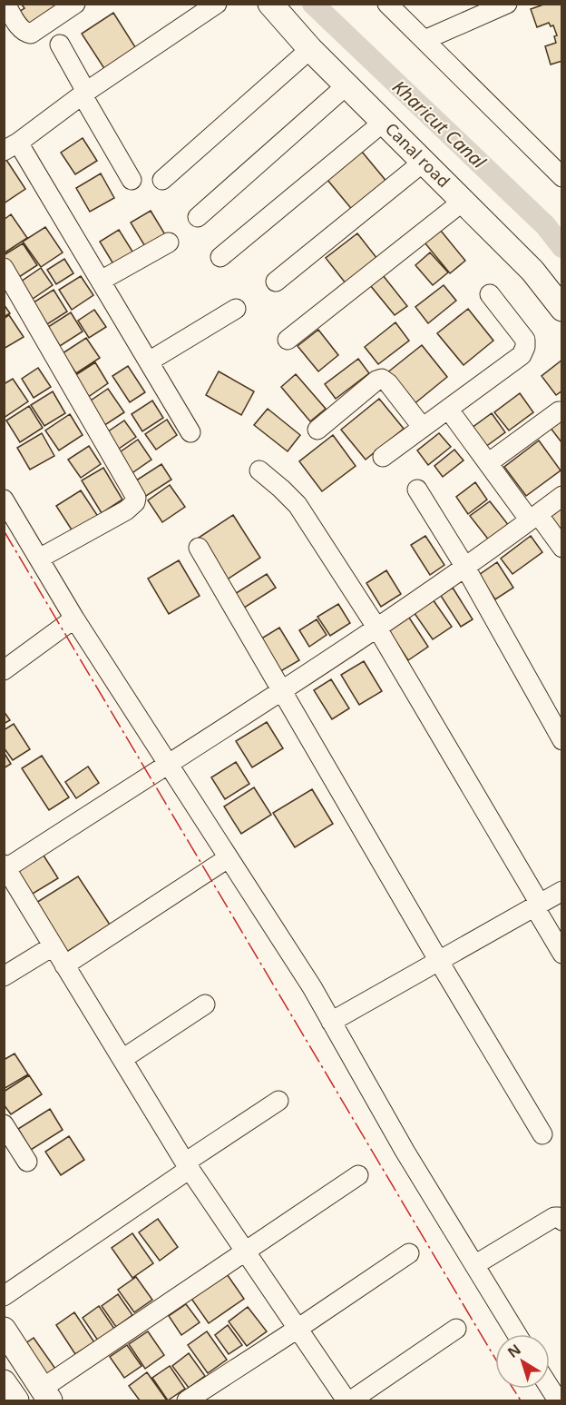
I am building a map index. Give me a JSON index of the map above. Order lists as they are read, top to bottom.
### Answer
{
  "streets": {
    "street": ["Canal road"]
  },
  "water": ["Kharicut Canal"],
  "north": "top left"
}
